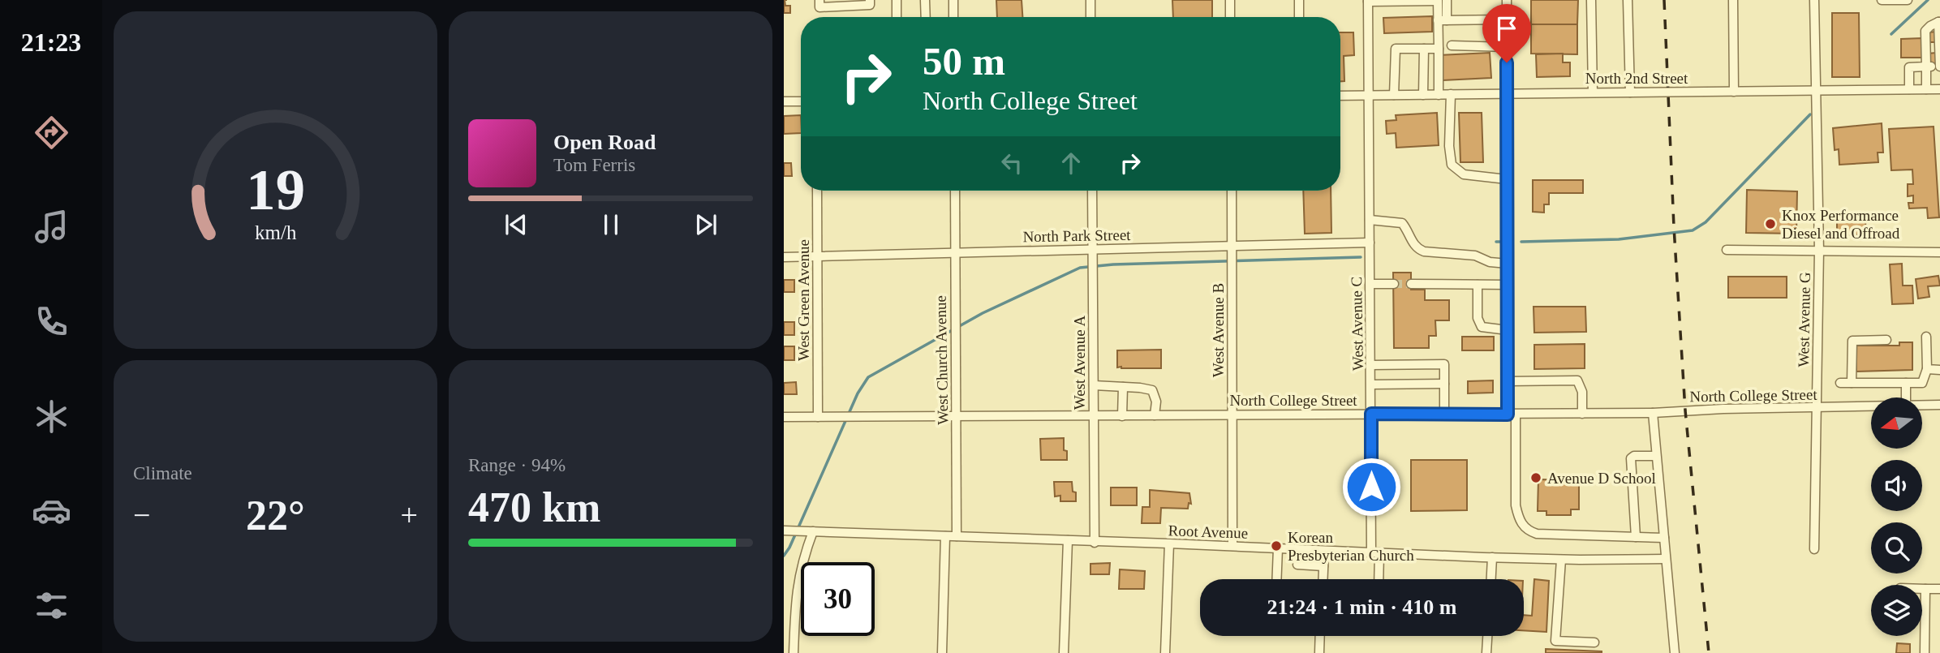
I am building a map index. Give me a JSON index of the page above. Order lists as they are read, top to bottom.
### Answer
{
  "streets": {
    "street": [
      "North 2nd Street",
      "North Park Street",
      "West Green Avenue",
      "West Avenue G",
      "West Avenue C",
      "West Avenue B",
      "West Church Avenue",
      "West Avenue A",
      "North College Street",
      "Root Avenue"
    ]
  },
  "crossings": [
    ["North 2nd Street", "West Avenue G"],
    ["North 2nd Street", "West Avenue C"],
    ["North Park Street", "West Green Avenue"],
    ["North Park Street", "West Avenue C"],
    ["North Park Street", "West Avenue B"],
    ["North Park Street", "West Church Avenue"],
    ["North Park Street", "West Avenue A"],
    ["West Green Avenue", "North College Street"],
    ["West Avenue G", "North College Street"],
    ["West Avenue C", "North College Street"],
    ["West Avenue C", "Root Avenue"],
    ["West Avenue B", "North College Street"],
    ["West Avenue B", "Root Avenue"],
    ["West Church Avenue", "North College Street"],
    ["West Church Avenue", "Root Avenue"],
    ["West Avenue A", "North College Street"],
    ["West Avenue A", "Root Avenue"]
  ],
  "places": ["Knox Performance Diesel and Offroad", "Avenue D School", "Korean Presbyterian Church"],
  "north": "left",
  "page": {
    "tabs": "21:23",
    "turn": ["50 m", "North College Street"],
    "song": ["Open Road", "Tom Ferris"],
    "tile": [
      "Climate",
      ["Range · 94%", "470 km"]
    ],
    "heat": ["−", "22°", "+"],
    "limit": "30",
    "trip": "21:24 · 1 min · 410 m",
    "gauge": ["19", "km/h"]
  }
}
